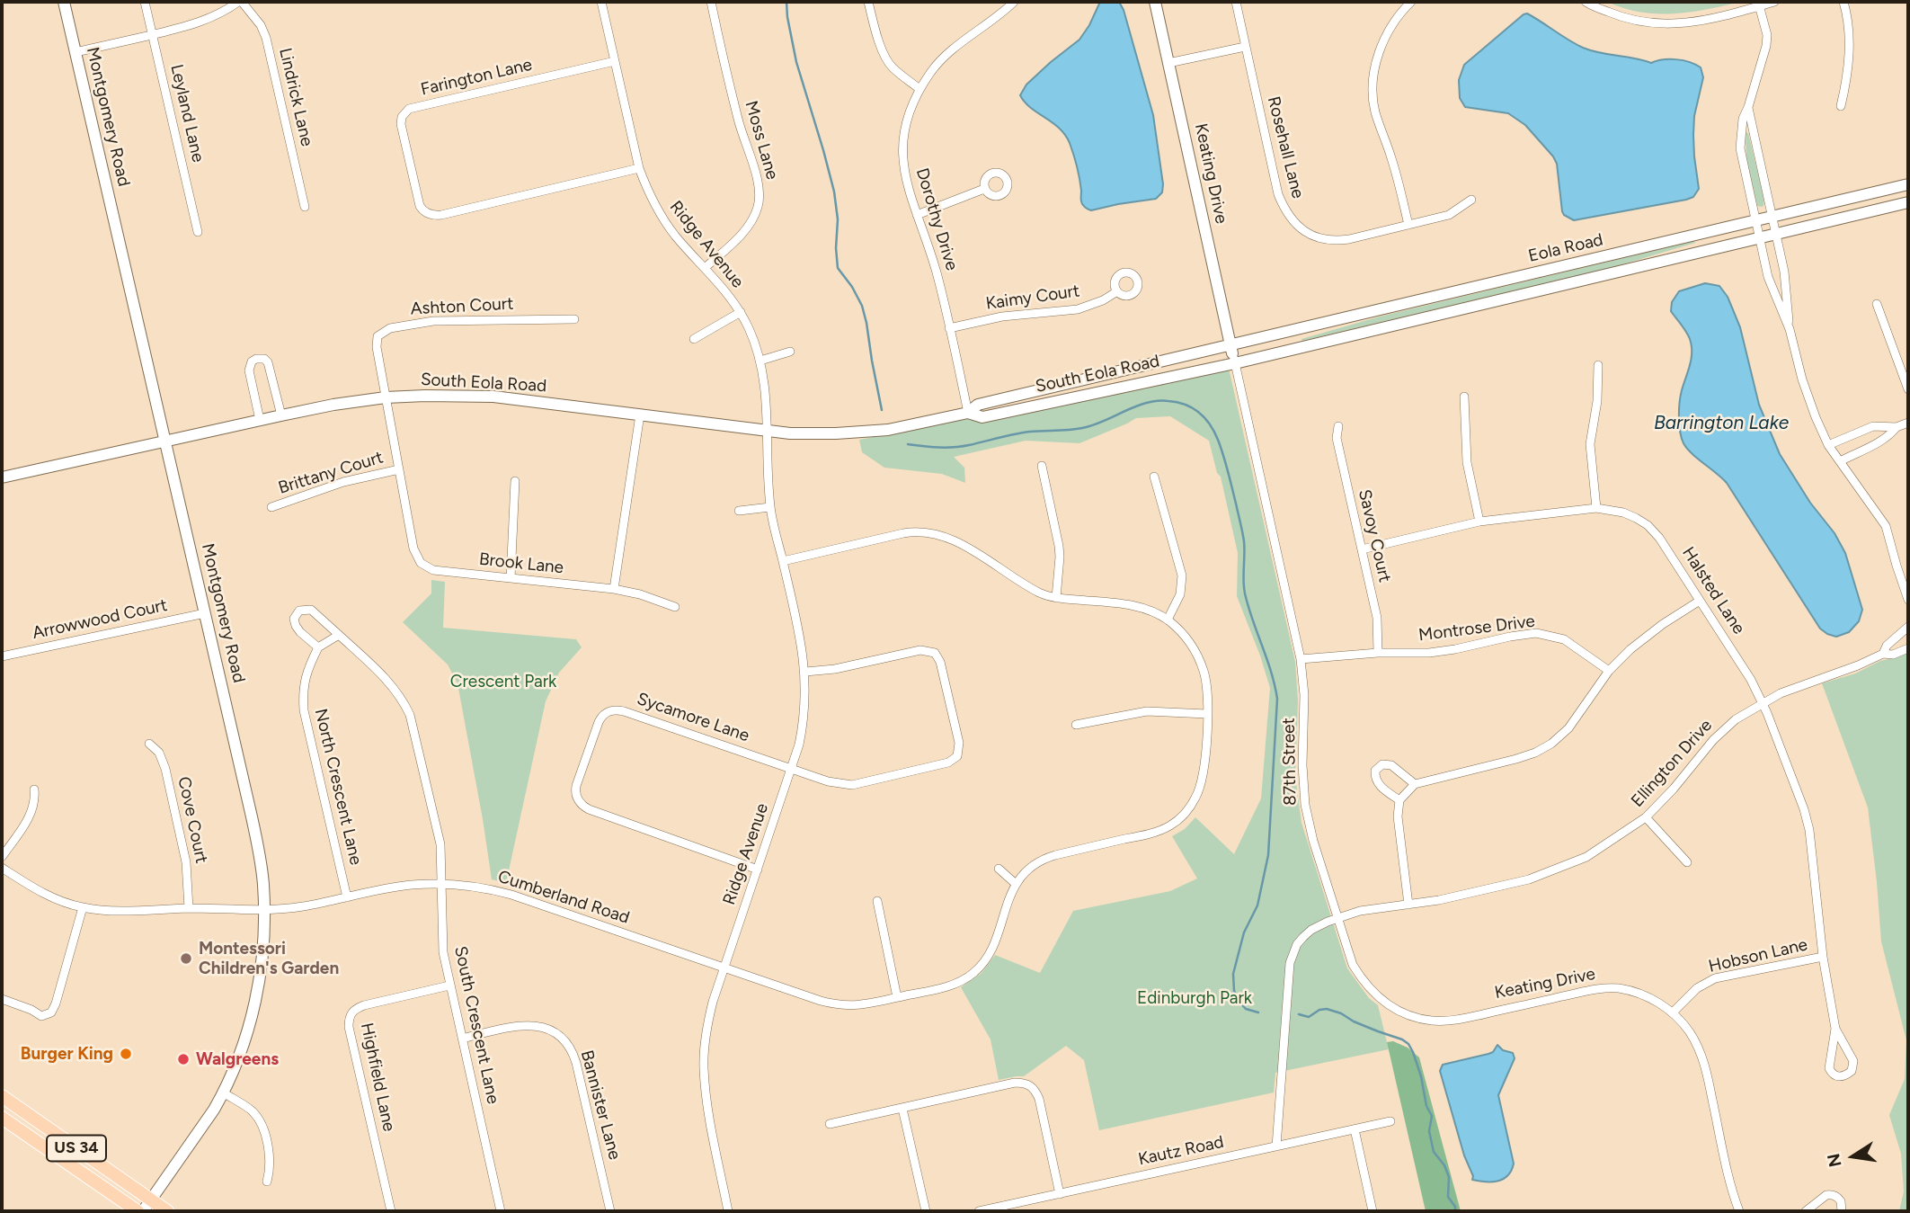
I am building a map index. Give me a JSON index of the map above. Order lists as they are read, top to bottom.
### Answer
{
  "streets": {
    "main road": ["US 34"],
    "street": [
      "Farington Lane",
      "Lindrick Lane",
      "Leyland Lane",
      "Montgomery Road",
      "Moss Lane",
      "Rosehall Lane",
      "Keating Drive",
      "Dorothy Drive",
      "Ridge Avenue",
      "Eola Road",
      "Kaimy Court",
      "Ashton Court",
      "South Eola Road",
      "Brittany Court",
      "Savoy Court",
      "Brook Lane",
      "Halsted Lane",
      "Arrowwood Court",
      "Montrose Drive",
      "Sycamore Lane",
      "87th Street",
      "Ellington Drive",
      "North Crescent Lane",
      "Cove Court",
      "Cumberland Road",
      "Hobson Lane",
      "South Crescent Lane",
      "Highfield Lane",
      "Bannister Lane",
      "Kautz Road"
    ]
  },
  "crossings": [
    ["Farington Lane", "Ridge Avenue"],
    ["Montgomery Road", "South Eola Road"],
    ["Montgomery Road", "Arrowwood Court"],
    ["Montgomery Road", "Cumberland Road"],
    ["Montgomery Road", "US 34"],
    ["Moss Lane", "Ridge Avenue"],
    ["Keating Drive", "Eola Road"],
    ["Keating Drive", "South Eola Road"],
    ["Keating Drive", "87th Street"],
    ["Keating Drive", "Ellington Drive"],
    ["Keating Drive", "Hobson Lane"],
    ["Dorothy Drive", "Kaimy Court"],
    ["Dorothy Drive", "South Eola Road"],
    ["Ridge Avenue", "South Eola Road"],
    ["Ridge Avenue", "Sycamore Lane"],
    ["Ridge Avenue", "Cumberland Road"],
    ["Eola Road", "South Eola Road"],
    ["Eola Road", "87th Street"],
    ["Ashton Court", "South Eola Road"],
    ["Ashton Court", "Brook Lane"],
    ["South Eola Road", "Brook Lane"],
    ["South Eola Road", "87th Street"],
    ["Brittany Court", "Brook Lane"],
    ["Savoy Court", "Halsted Lane"],
    ["Savoy Court", "Montrose Drive"],
    ["Halsted Lane", "Ellington Drive"],
    ["Halsted Lane", "Hobson Lane"],
    ["Montrose Drive", "87th Street"],
    ["87th Street", "Ellington Drive"],
    ["North Crescent Lane", "Cumberland Road"],
    ["North Crescent Lane", "South Crescent Lane"],
    ["Cove Court", "Cumberland Road"],
    ["Cumberland Road", "South Crescent Lane"],
    ["South Crescent Lane", "Highfield Lane"],
    ["South Crescent Lane", "Bannister Lane"]
  ],
  "water": ["Barrington Lake"],
  "parks": ["Crescent Park", "Edinburgh Park"],
  "places": ["Montessori Children's Garden", "Burger King", "Walgreens"],
  "north": "left"
}
